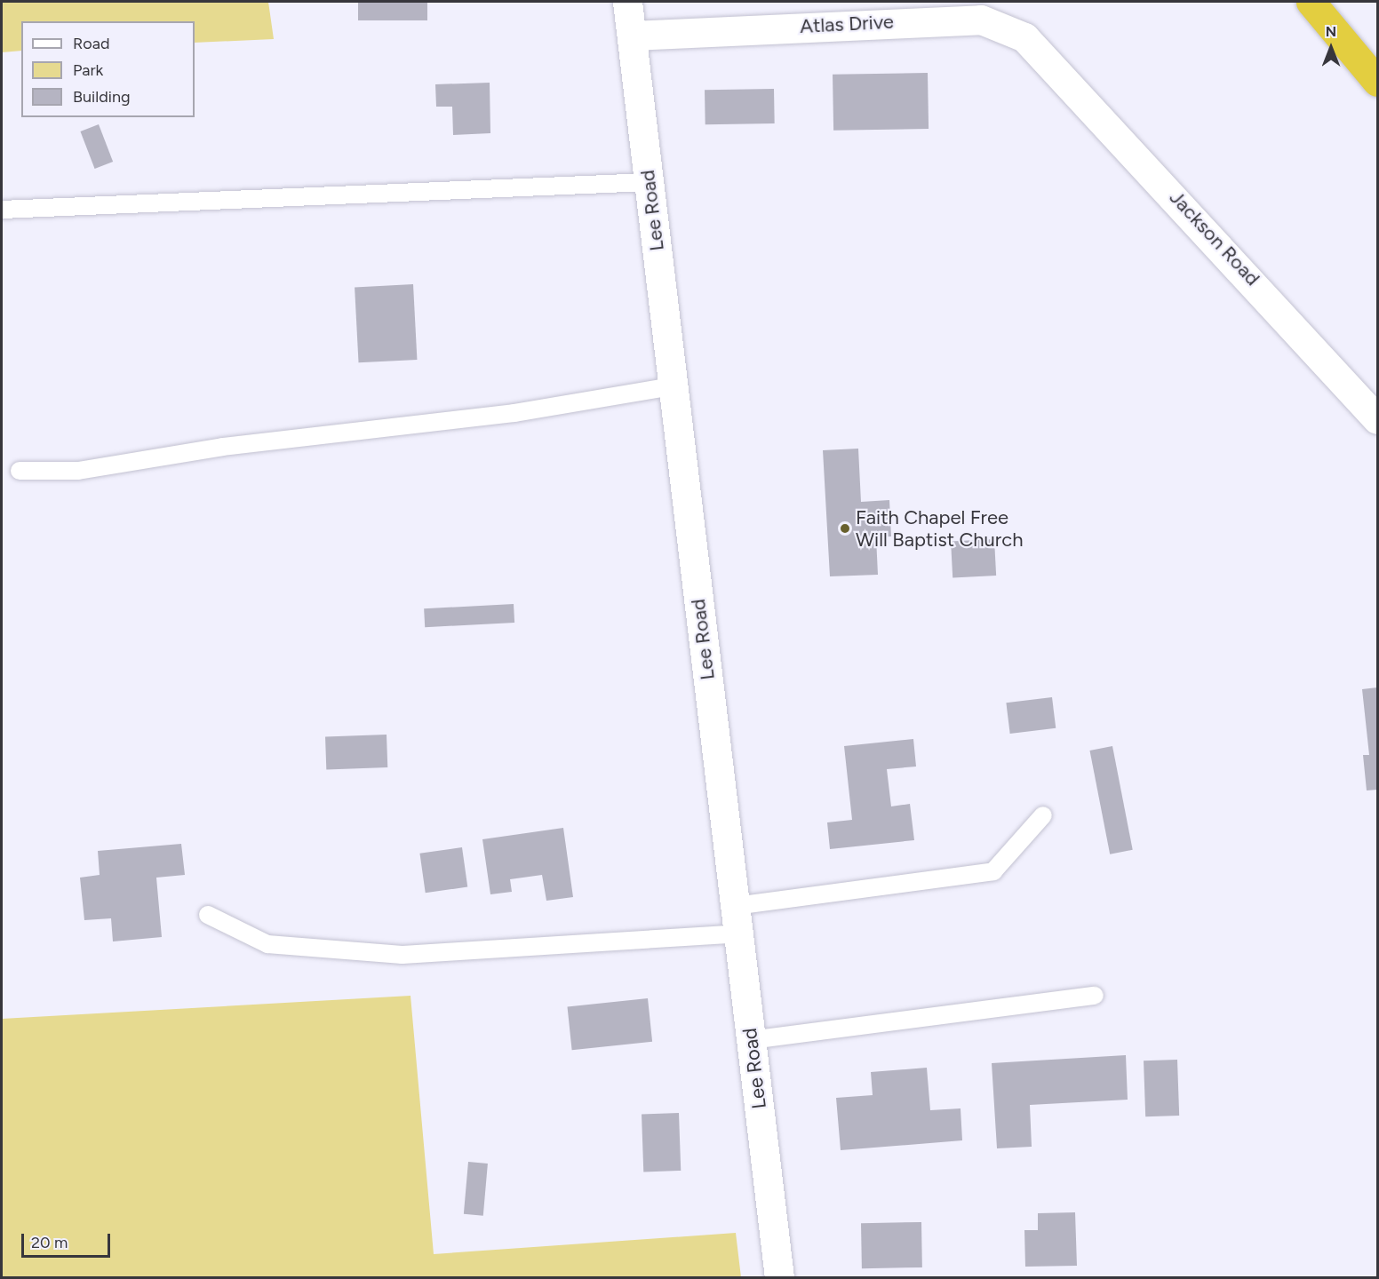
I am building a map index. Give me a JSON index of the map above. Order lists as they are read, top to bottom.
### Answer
{
  "streets": {
    "street": ["Atlas Drive", "Lee Road", "Jackson Road"]
  },
  "crossings": [
    ["Atlas Drive", "Lee Road"],
    ["Atlas Drive", "Jackson Road"]
  ],
  "places": ["Faith Chapel Free Will Baptist Church"],
  "legend": ["Road", "Park", "Building"],
  "scale_bar": "20 m",
  "north": "top"
}
